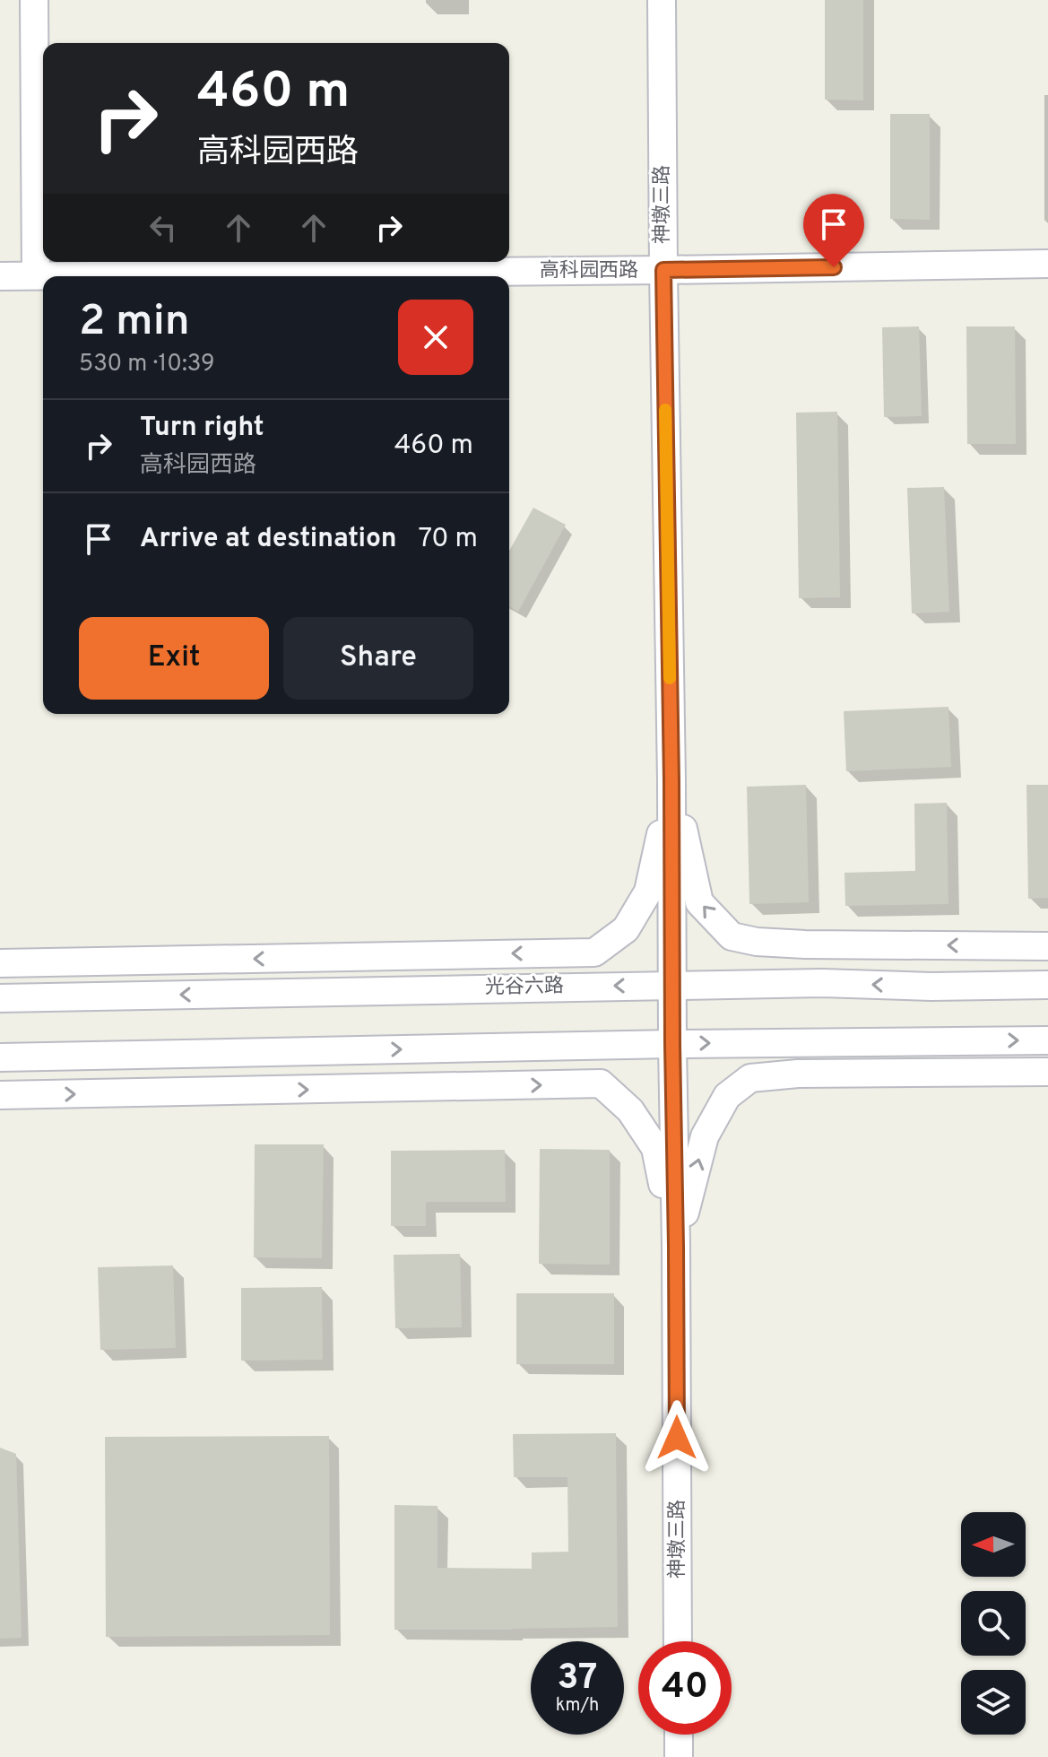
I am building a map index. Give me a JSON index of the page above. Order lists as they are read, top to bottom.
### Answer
{
  "streets": {
    "street": ["神墩三路", "高科园西路", "光谷六路"]
  },
  "crossings": [
    ["神墩三路", "高科园西路"],
    ["神墩三路", "光谷六路"]
  ],
  "north": "left",
  "page": {
    "turn": ["460 m", "高科园西路"],
    "heading": ["2 min", "530 m · 10:39"],
    "list": [
      {
        "name": "Turn right",
        "note": "高科园西路",
        "value": "460 m"
      },
      {
        "name": "Arrive at destination",
        "value": "70 m"
      }
    ],
    "buttons": ["Exit", "Share"],
    "speed": "37 km/h",
    "limit": "40"
  }
}
